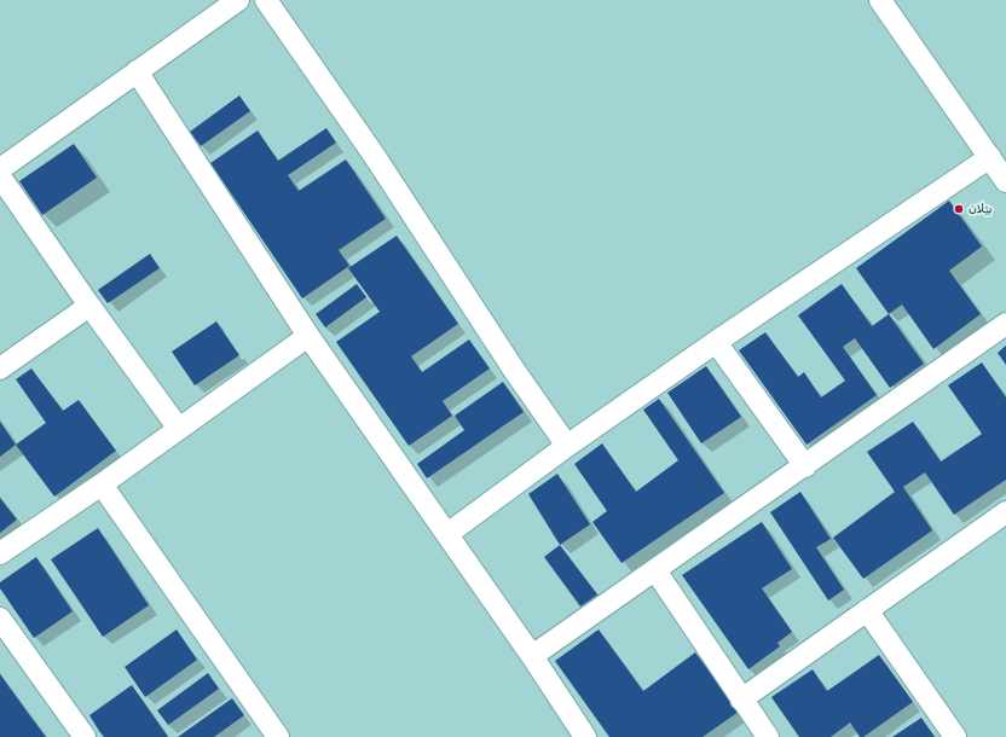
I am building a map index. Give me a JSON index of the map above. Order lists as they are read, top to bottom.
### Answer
{
  "places": ["بێلان"]
}
